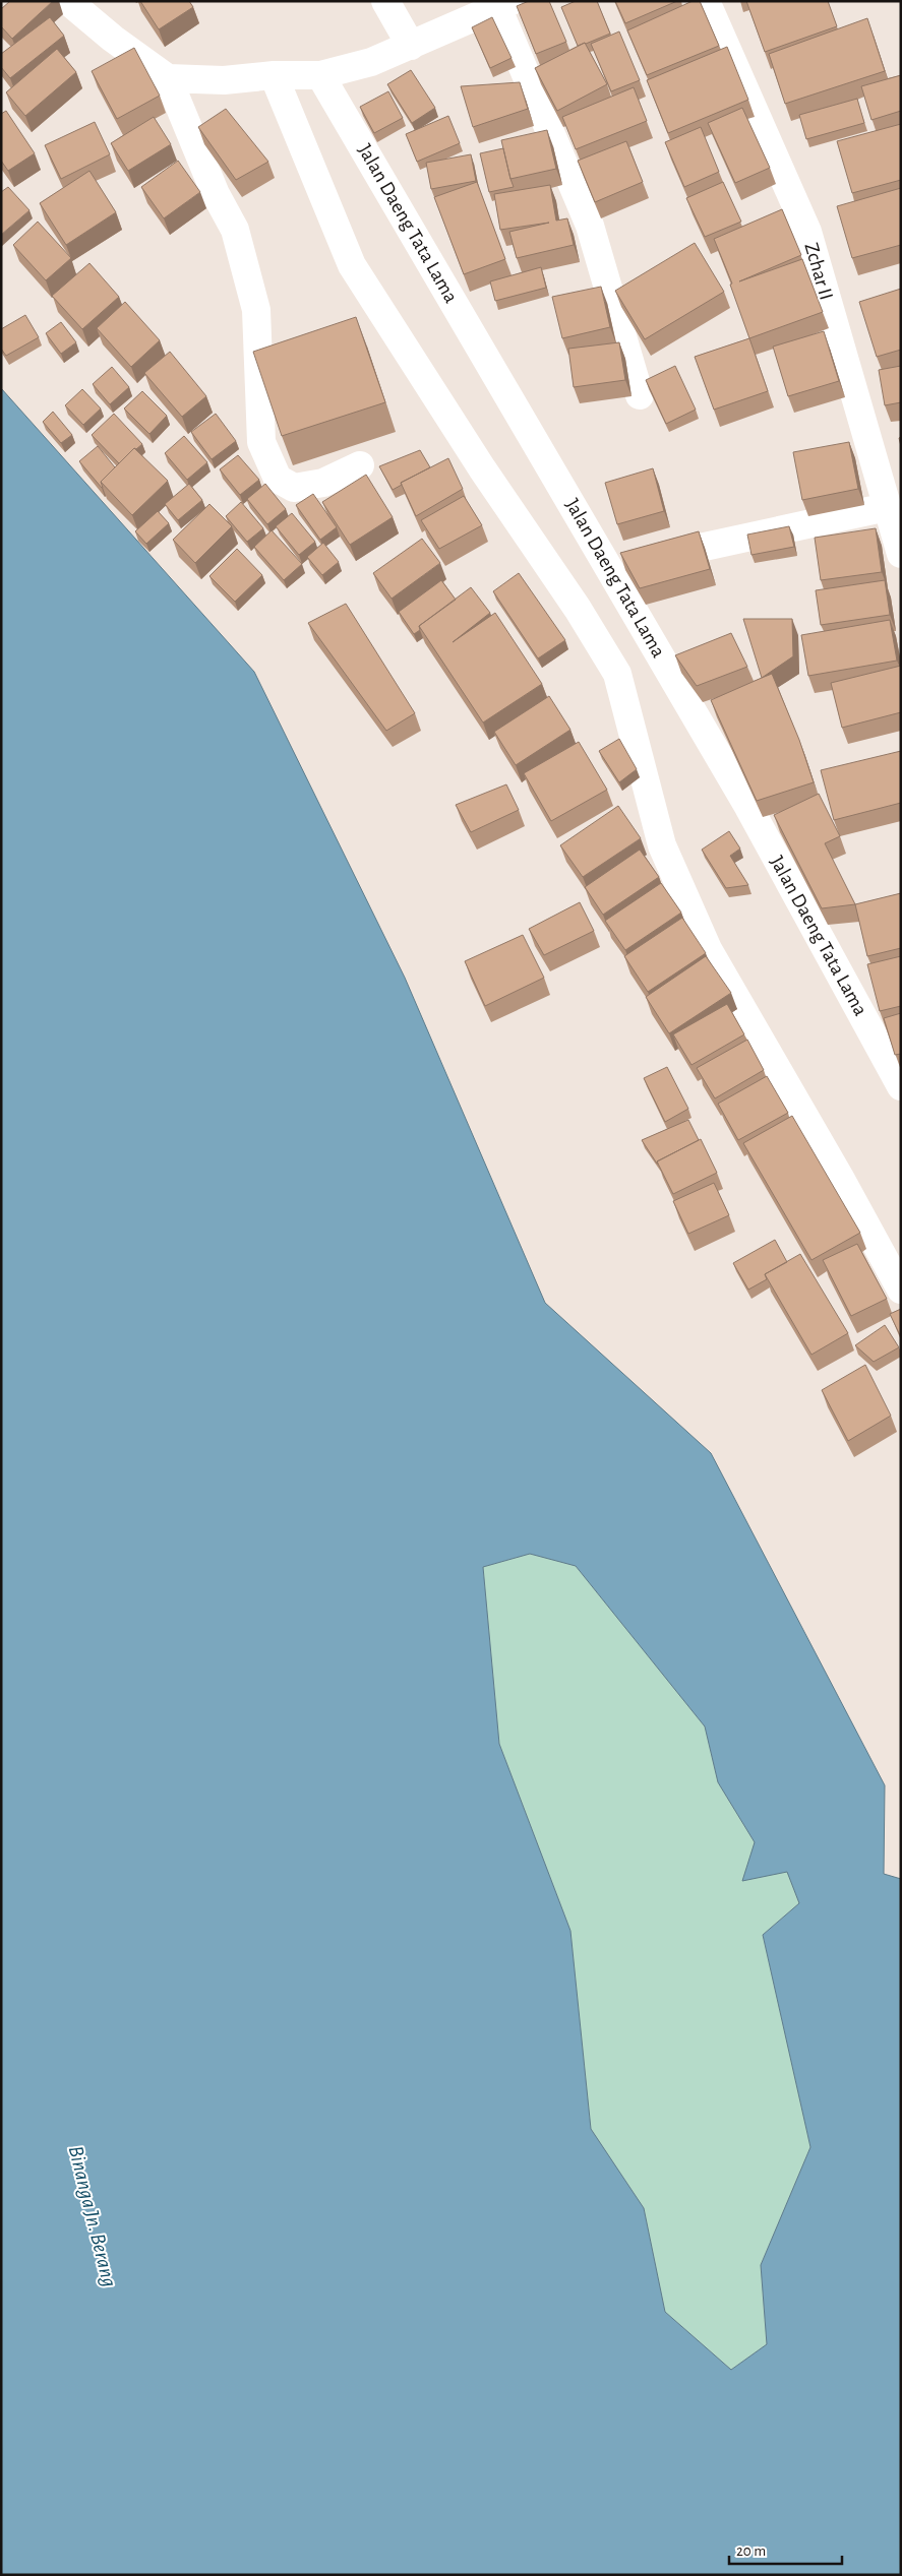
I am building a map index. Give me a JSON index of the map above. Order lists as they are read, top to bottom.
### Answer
{
  "streets": {
    "street": ["Jalan Daeng Tata Lama", "Zchar II"]
  },
  "water": ["Binanga Jn. Berang"],
  "scale_bar": "20 m"
}
